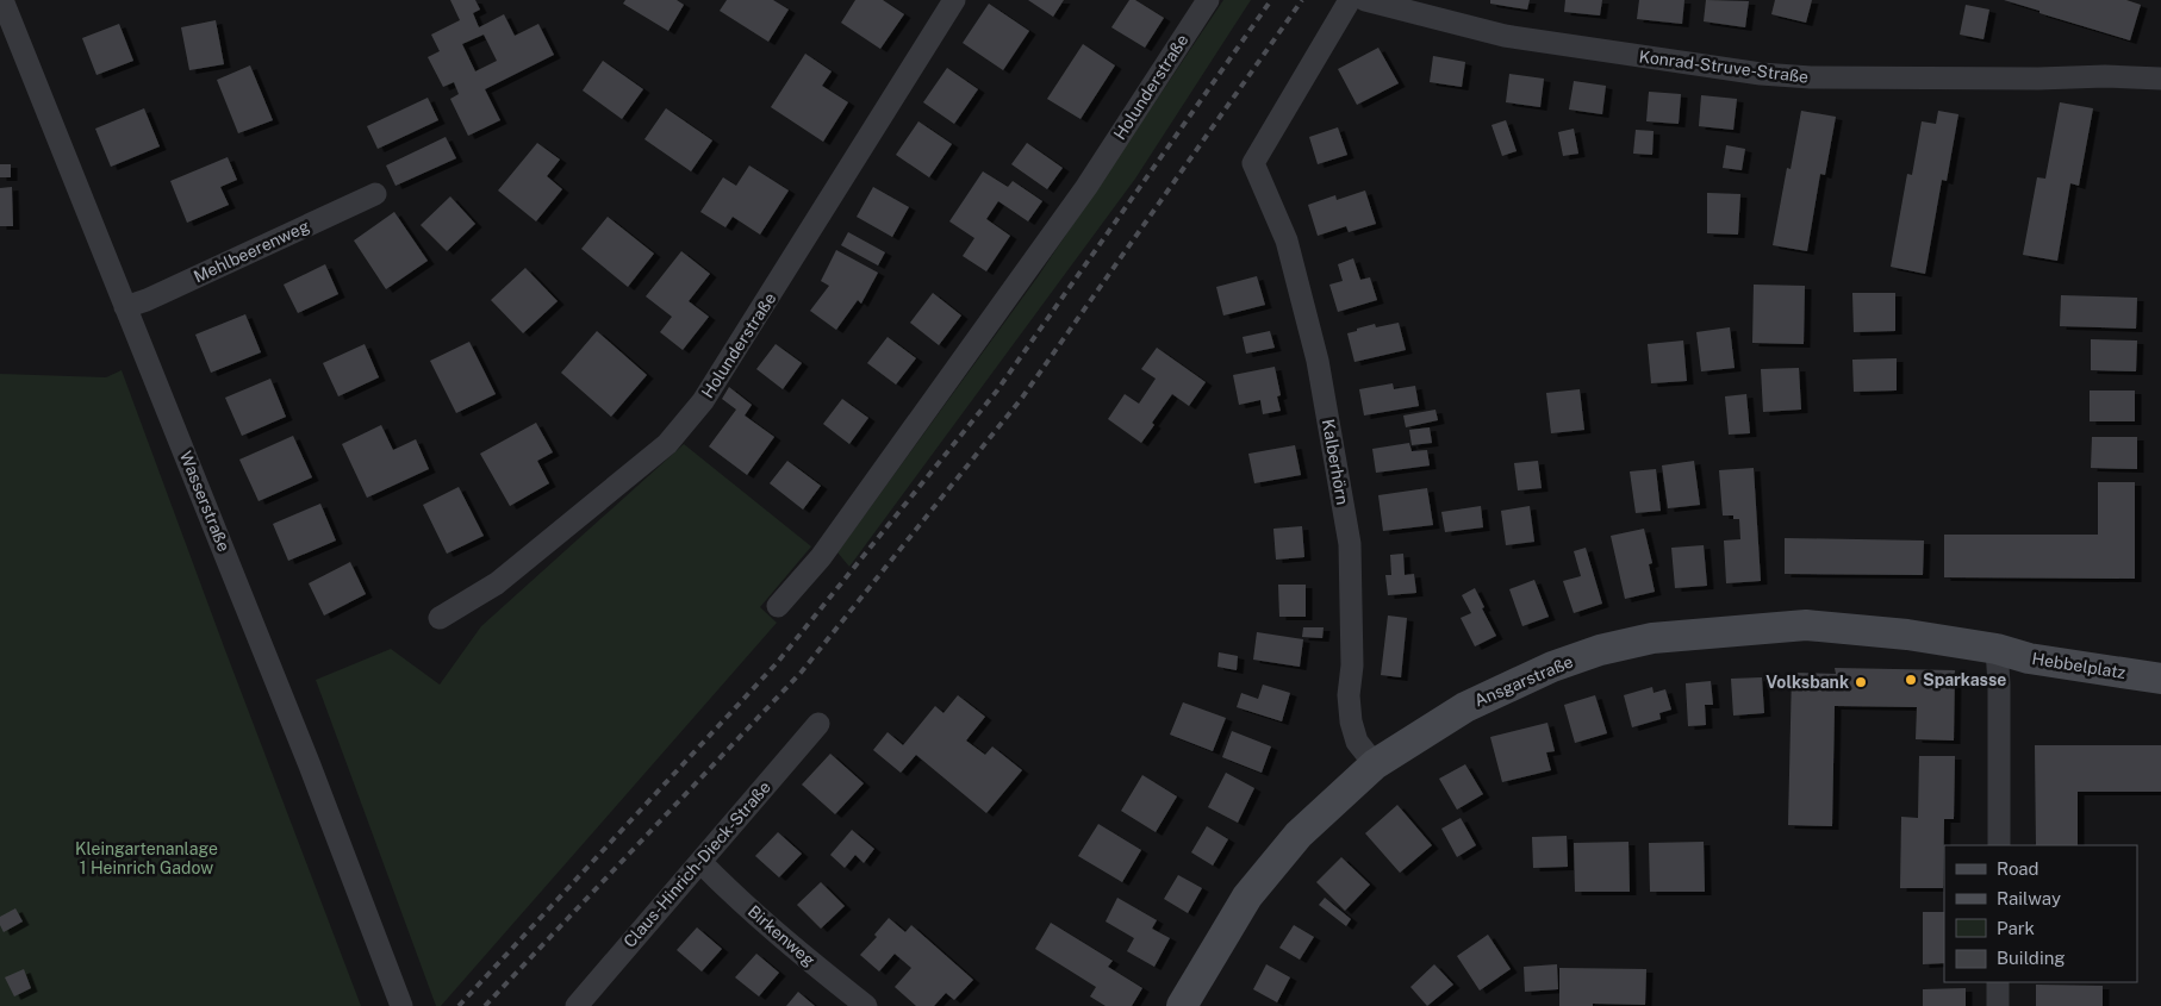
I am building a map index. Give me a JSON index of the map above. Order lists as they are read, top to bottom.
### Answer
{
  "streets": {
    "street": [
      "Konrad-Struve-Straße",
      "Holunderstraße",
      "Mehlbeerenweg",
      "Kalberhörn",
      "Wasserstraße",
      "Hebbelplatz",
      "Ansgarstraße",
      "Claus-Hinrich-Dieck-Straße",
      "Birkenweg"
    ]
  },
  "crossings": [
    ["Mehlbeerenweg", "Wasserstraße"],
    ["Kalberhörn", "Ansgarstraße"],
    ["Hebbelplatz", "Ansgarstraße"],
    ["Claus-Hinrich-Dieck-Straße", "Birkenweg"]
  ],
  "parks": ["Kleingartenanlage 1 Heinrich Gadow"],
  "places": ["Sparkasse", "Volksbank"],
  "legend": [
    "Road",
    "Railway",
    "Park",
    "Building"
  ]
}
